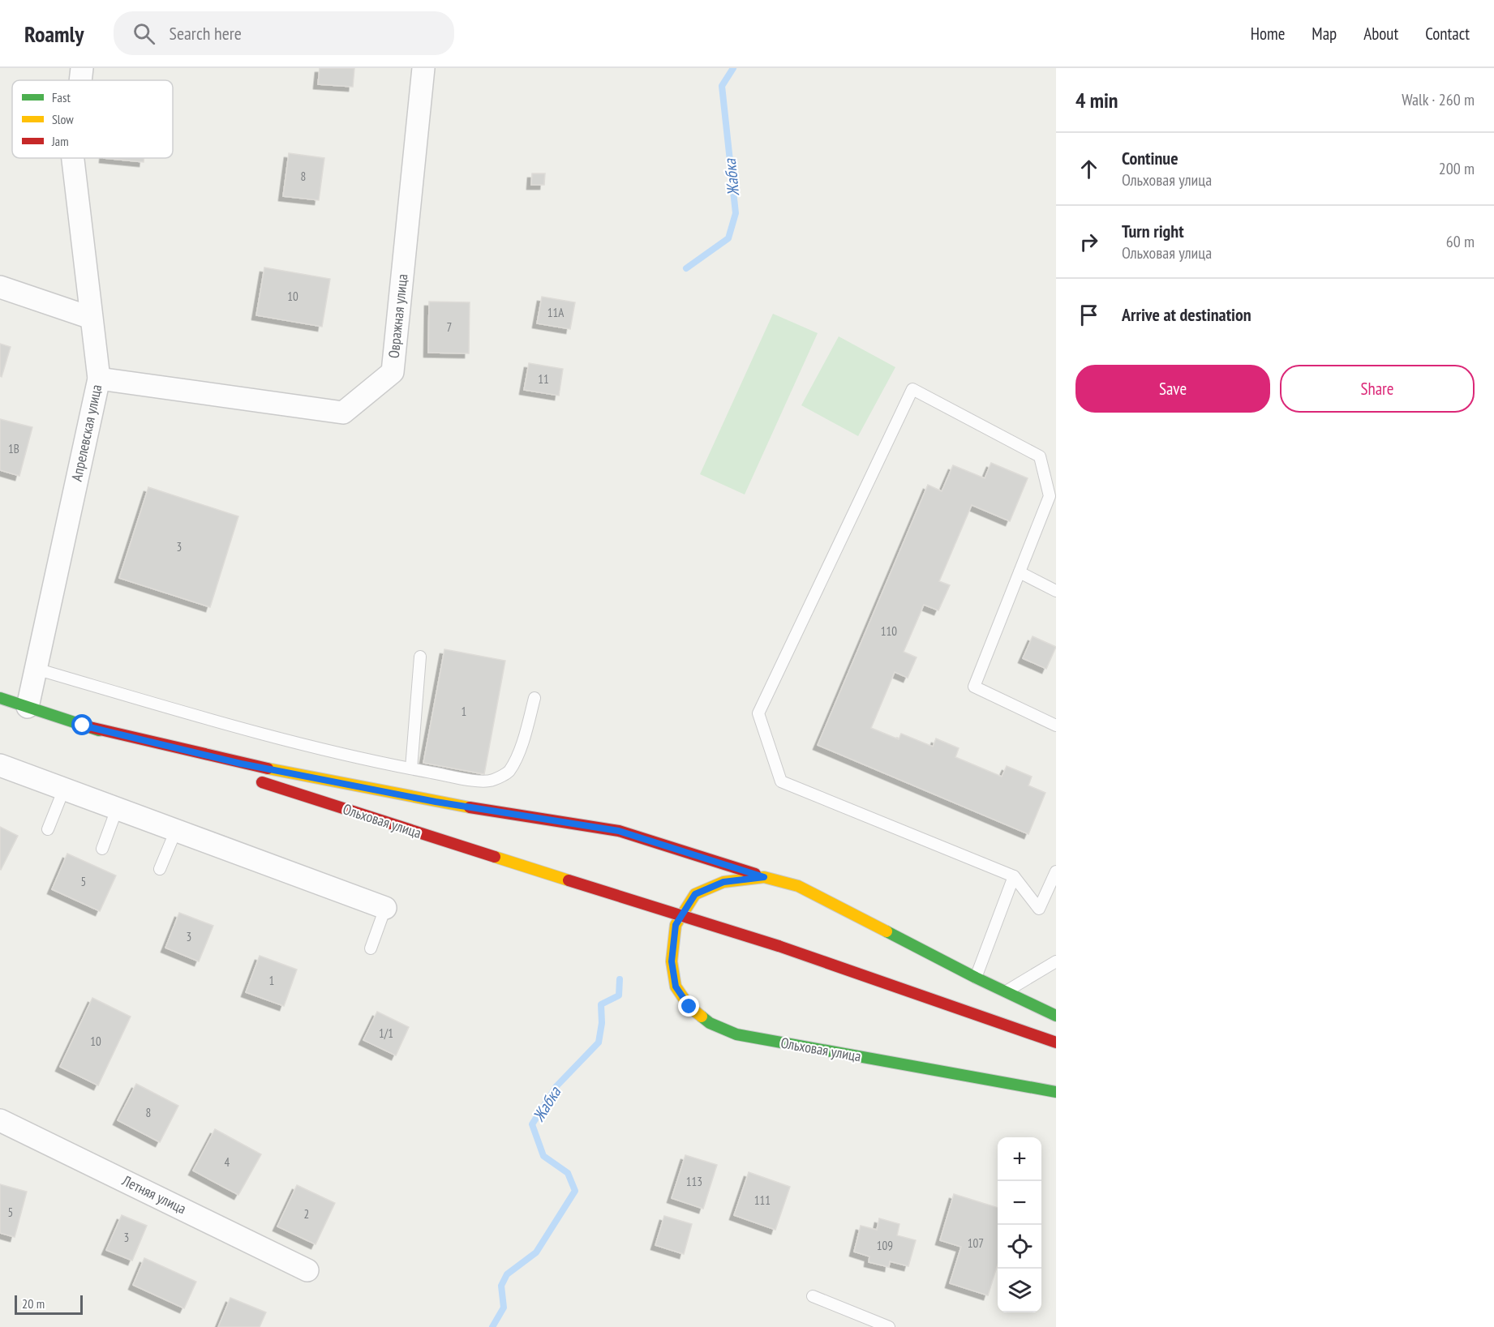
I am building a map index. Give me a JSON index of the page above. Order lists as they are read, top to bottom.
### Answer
{
  "streets": {
    "street": [
      "Овражная улица",
      "Апрелевская улица",
      "Ольховая улица",
      "Летняя улица"
    ]
  },
  "crossings": [
    ["Овражная улица", "Апрелевская улица"],
    ["Апрелевская улица", "Ольховая улица"]
  ],
  "water": ["Жабка"],
  "house_numbers": [
    "8",
    "10",
    "11А",
    "7",
    "11",
    "1В",
    "3",
    "110",
    "1",
    "5",
    "3",
    "1",
    "1/1",
    "10",
    "8",
    "4",
    "113",
    "111",
    "5",
    "2",
    "3",
    "107",
    "109"
  ],
  "legend": ["Fast", "Slow", "Jam"],
  "scale_bar": "20 m",
  "page": {
    "header": "Roamly",
    "search": "Search here",
    "nav": [
      "Home",
      "Map",
      "About",
      "Contact"
    ],
    "heading": ["4 min", "Walk · 260 m"],
    "list": [
      ["Continue", "Ольховая улица", "200 m"],
      ["Turn right", "Ольховая улица", "60 m"],
      "Arrive at destination"
    ],
    "buttons": ["Save", "Share"],
    "map_buttons": ["+", "−"],
    "scale": "20 m"
  }
}
